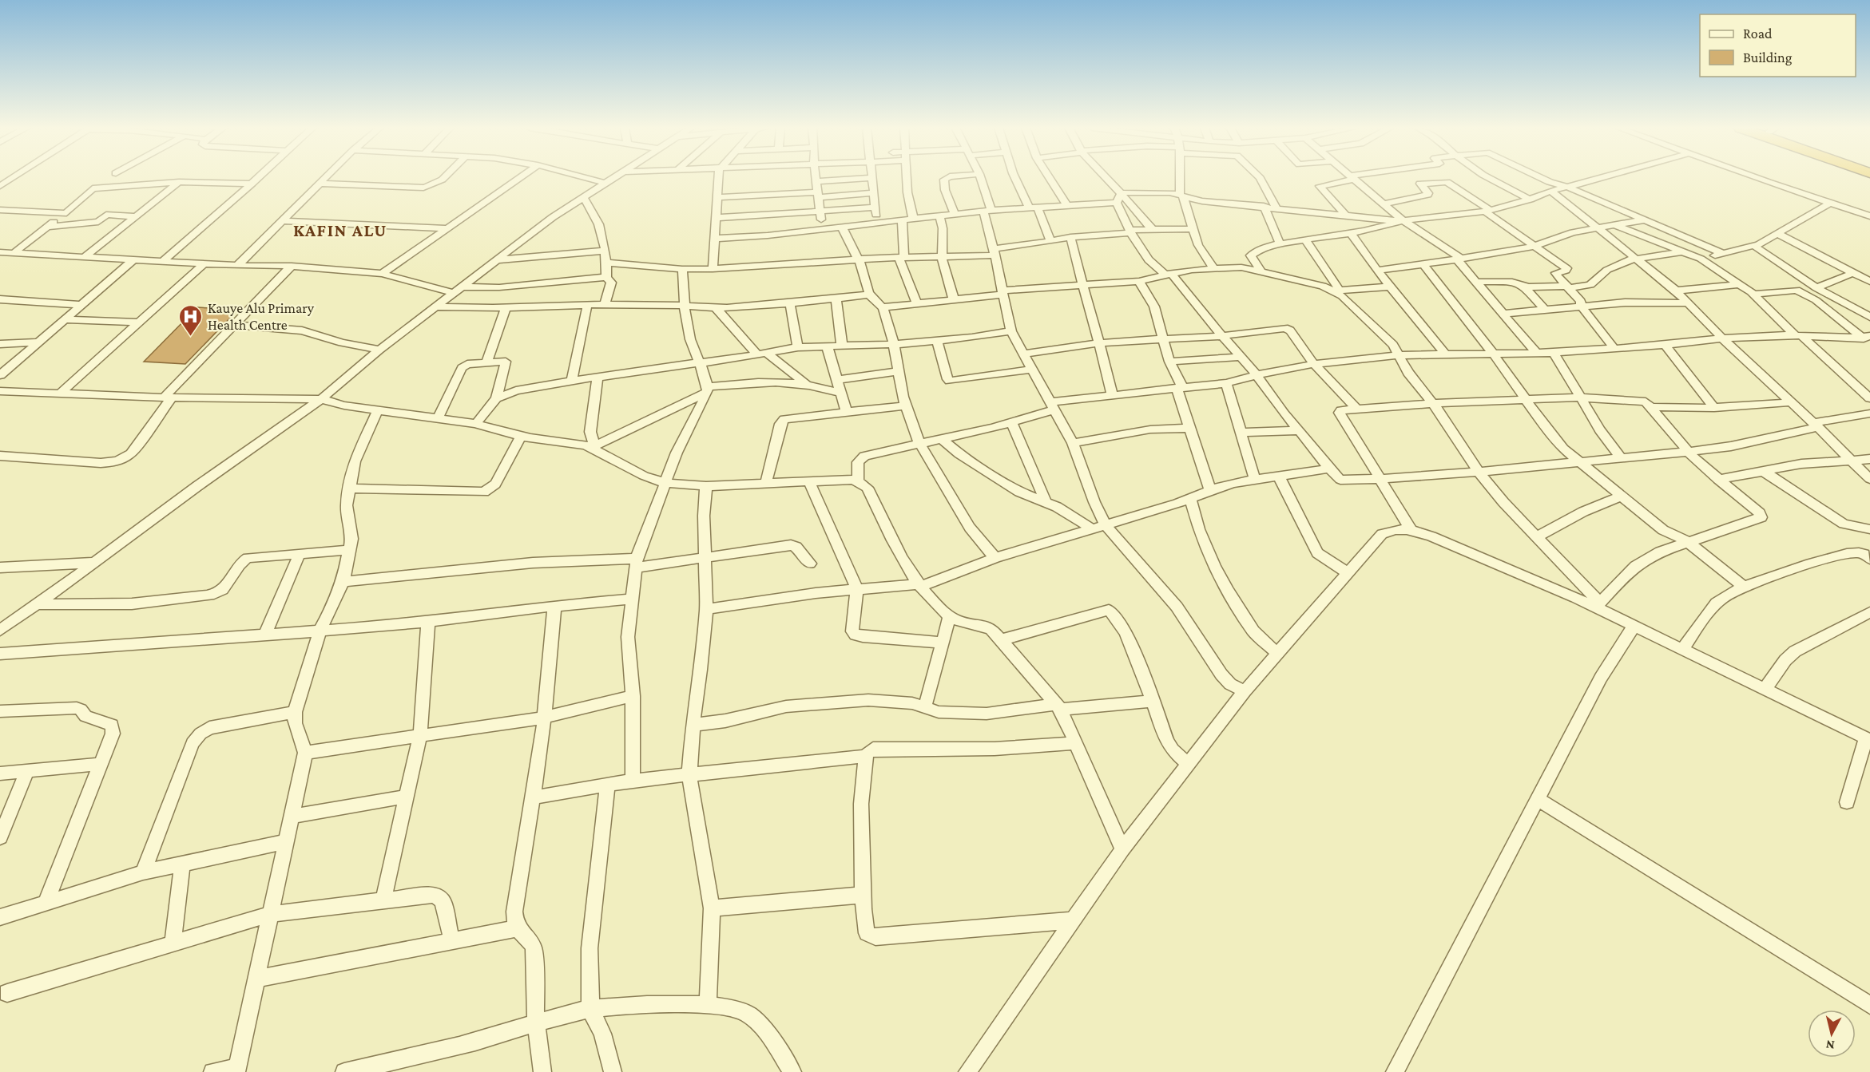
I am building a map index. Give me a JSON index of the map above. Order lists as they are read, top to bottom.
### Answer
{
  "districts": ["KAFIN ALU"],
  "places": {
    "hospital": ["Kauye Alu Primary Health Centre"]
  },
  "legend": ["Road", "Building"],
  "north": "bottom"
}
